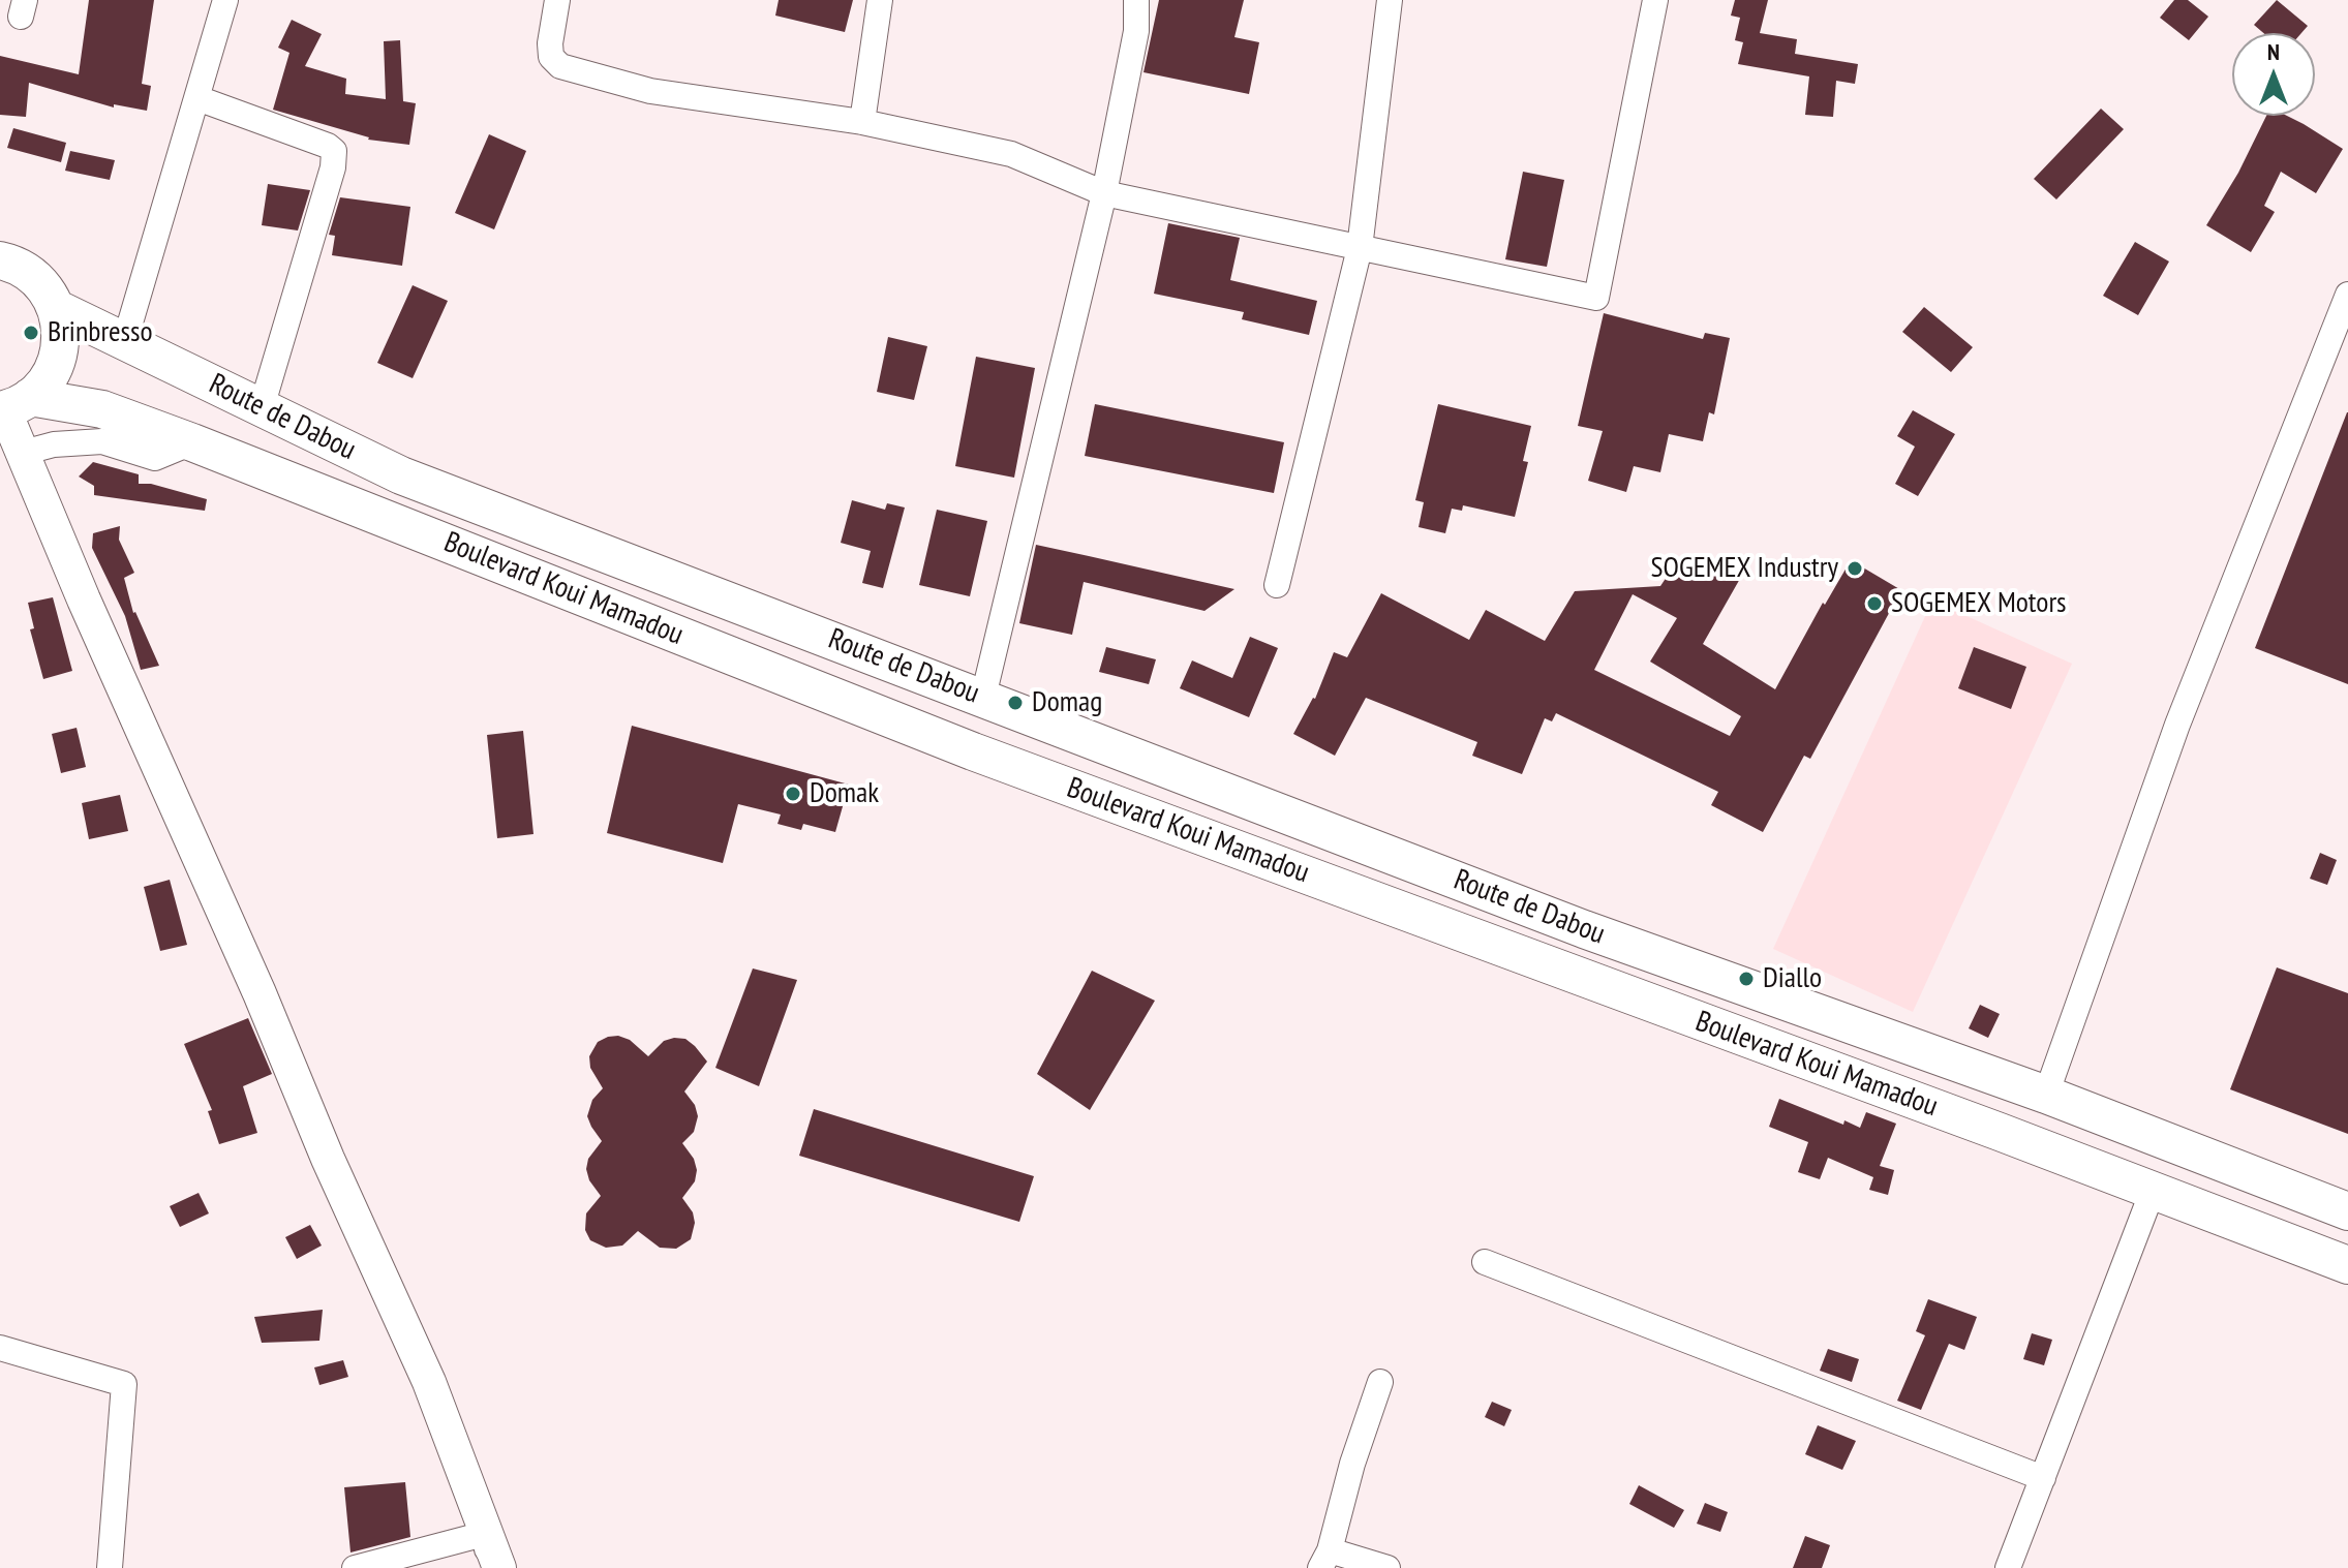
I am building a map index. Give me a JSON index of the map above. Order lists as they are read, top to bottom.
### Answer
{
  "streets": {
    "main road": ["Route de Dabou", "Boulevard Koui Mamadou"]
  },
  "places": [
    "Brinbresso",
    "SOGEMEX Industry",
    "SOGEMEX Motors",
    "Domag",
    "Domak",
    "Diallo"
  ],
  "north": "top"
}
